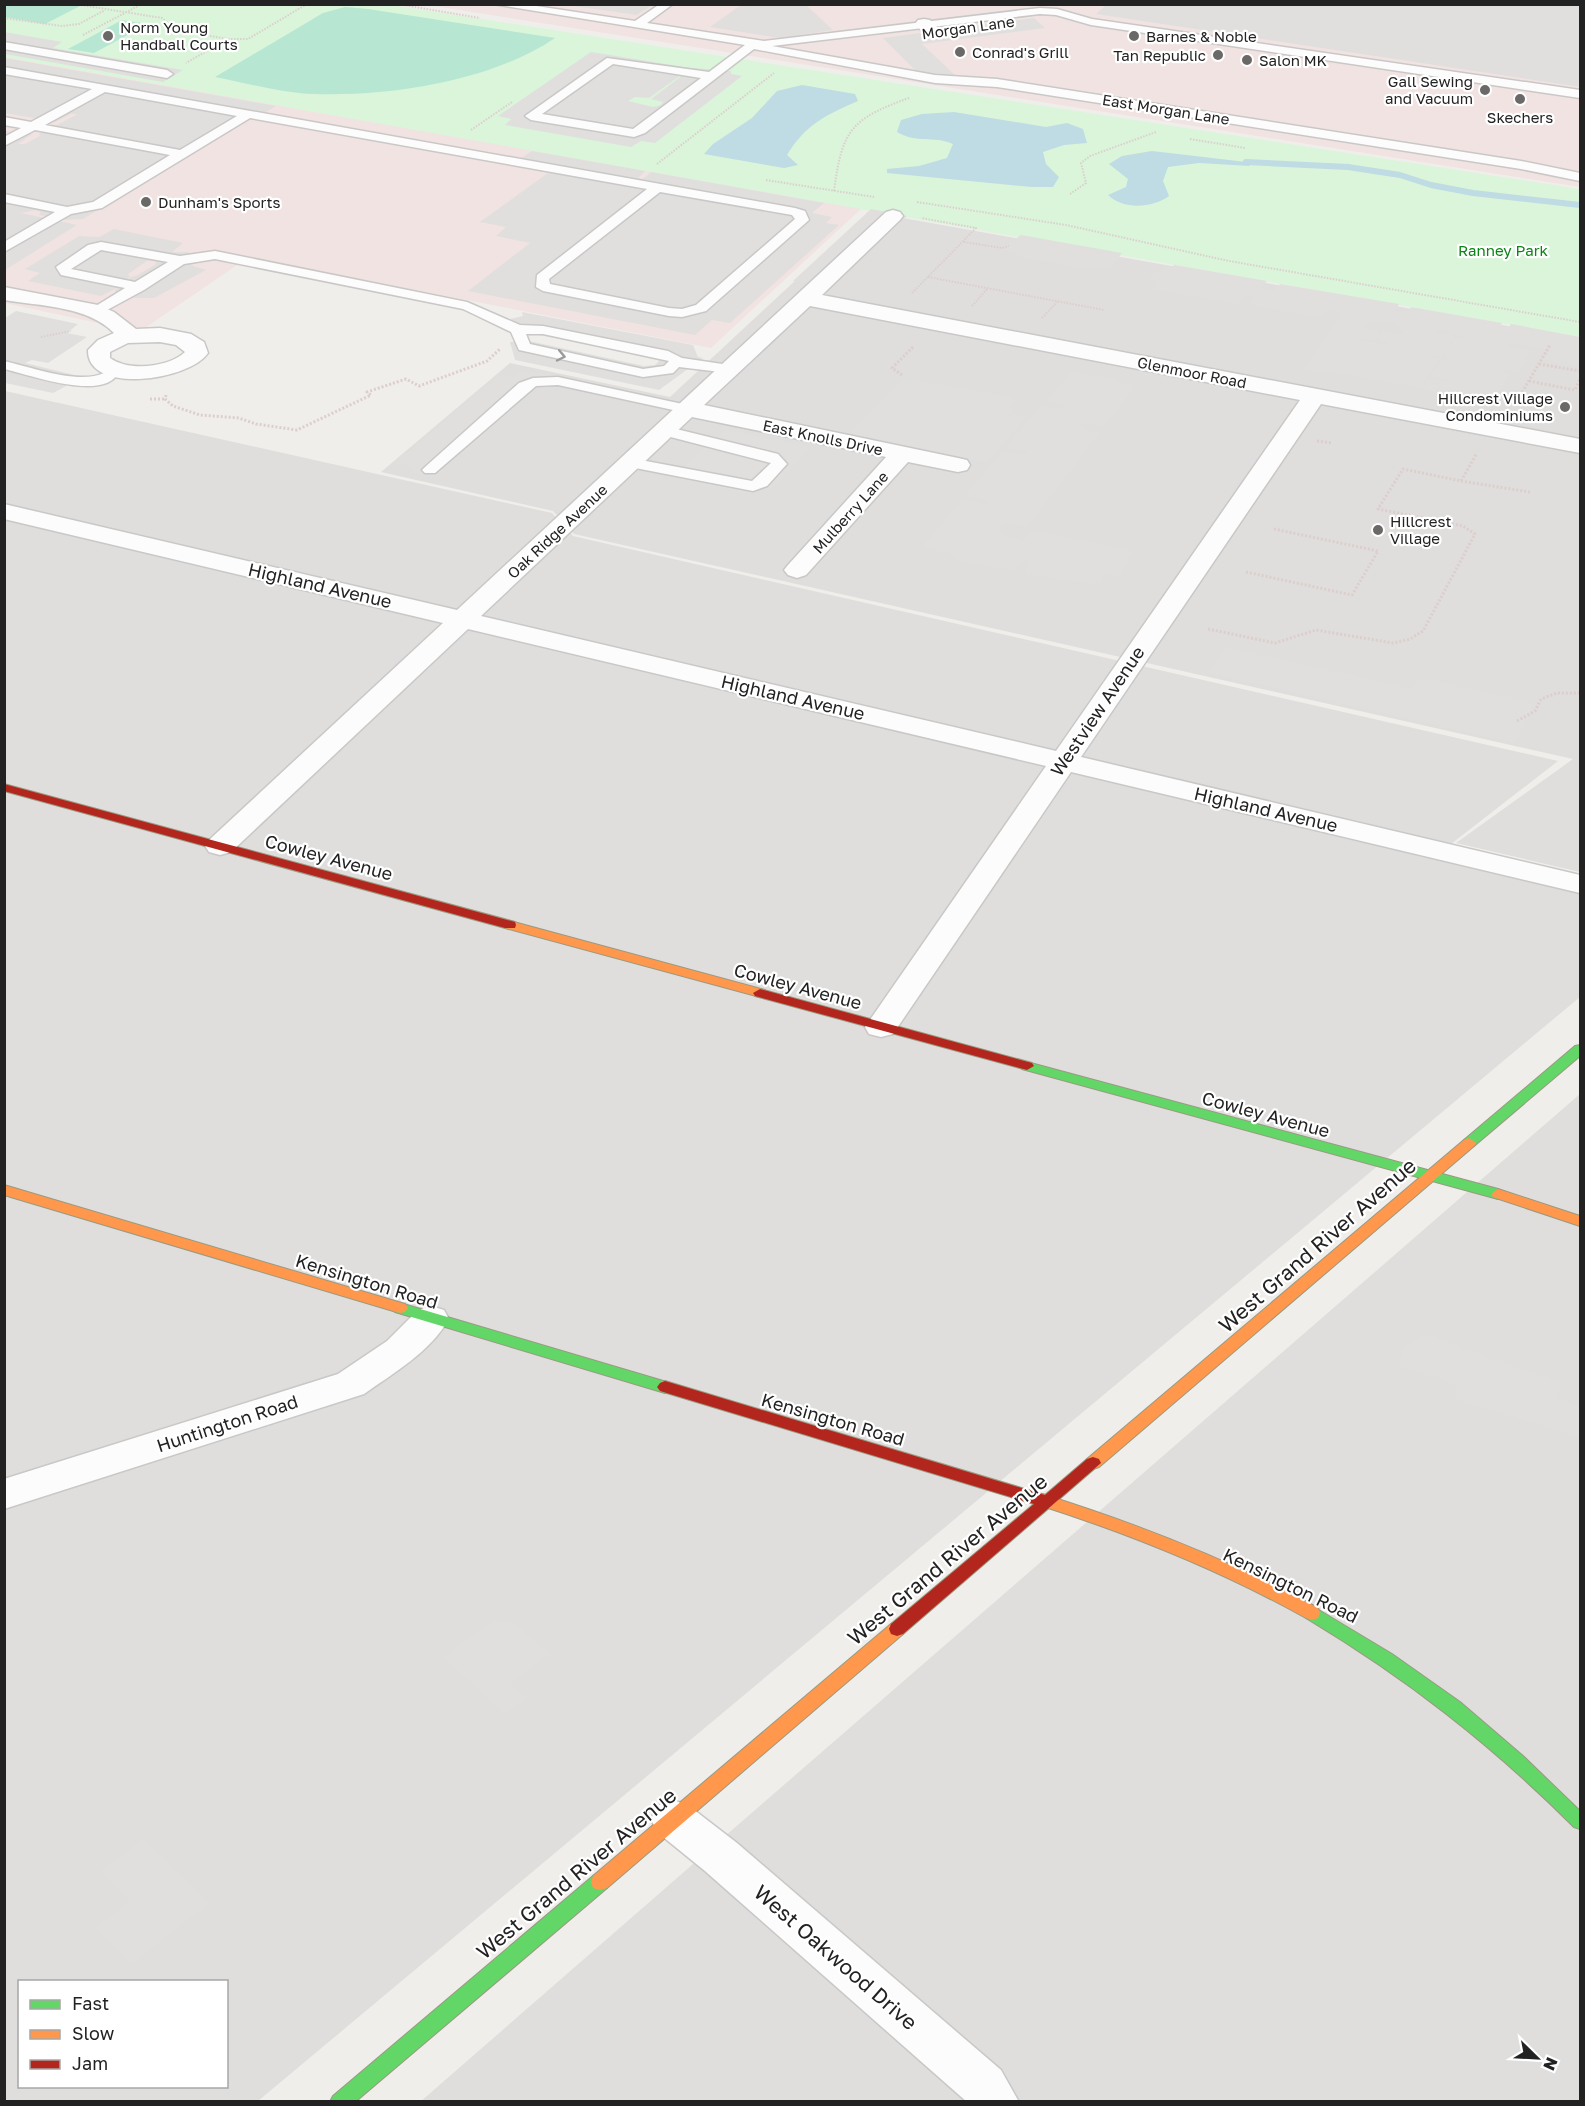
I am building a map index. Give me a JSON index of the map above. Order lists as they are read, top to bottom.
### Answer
{
  "streets": {
    "street": [
      "Glenmoor Road",
      "East Knolls Drive",
      "Mulberry Lane",
      "Oak Ridge Avenue",
      "Highland Avenue",
      "Westview Avenue",
      "Cowley Avenue",
      "West Grand River Avenue",
      "Kensington Road",
      "Huntington Road",
      "West Oakwood Drive"
    ],
    "lane": ["Morgan Lane", "East Morgan Lane"]
  },
  "crossings": [
    ["Morgan Lane", "East Morgan Lane"],
    ["Glenmoor Road", "Oak Ridge Avenue"],
    ["Glenmoor Road", "Westview Avenue"],
    ["East Knolls Drive", "Mulberry Lane"],
    ["East Knolls Drive", "Oak Ridge Avenue"],
    ["Oak Ridge Avenue", "Highland Avenue"],
    ["Oak Ridge Avenue", "Cowley Avenue"],
    ["Highland Avenue", "Westview Avenue"],
    ["Westview Avenue", "Cowley Avenue"],
    ["Cowley Avenue", "West Grand River Avenue"],
    ["West Grand River Avenue", "Kensington Road"],
    ["West Grand River Avenue", "West Oakwood Drive"],
    ["Kensington Road", "Huntington Road"]
  ],
  "parks": ["Ranney Park"],
  "places": [
    "Norm Young Handball Courts",
    "Barnes & Noble",
    "Conrad's Grill",
    "Tan Republic",
    "Salon MK",
    "Gall Sewing and Vacuum",
    "Skechers",
    "Dunham's Sports",
    "Hillcrest Village Condominiums",
    "Hillcrest Village"
  ],
  "legend": ["Fast", "Slow", "Jam"],
  "north": "bottom right"
}
